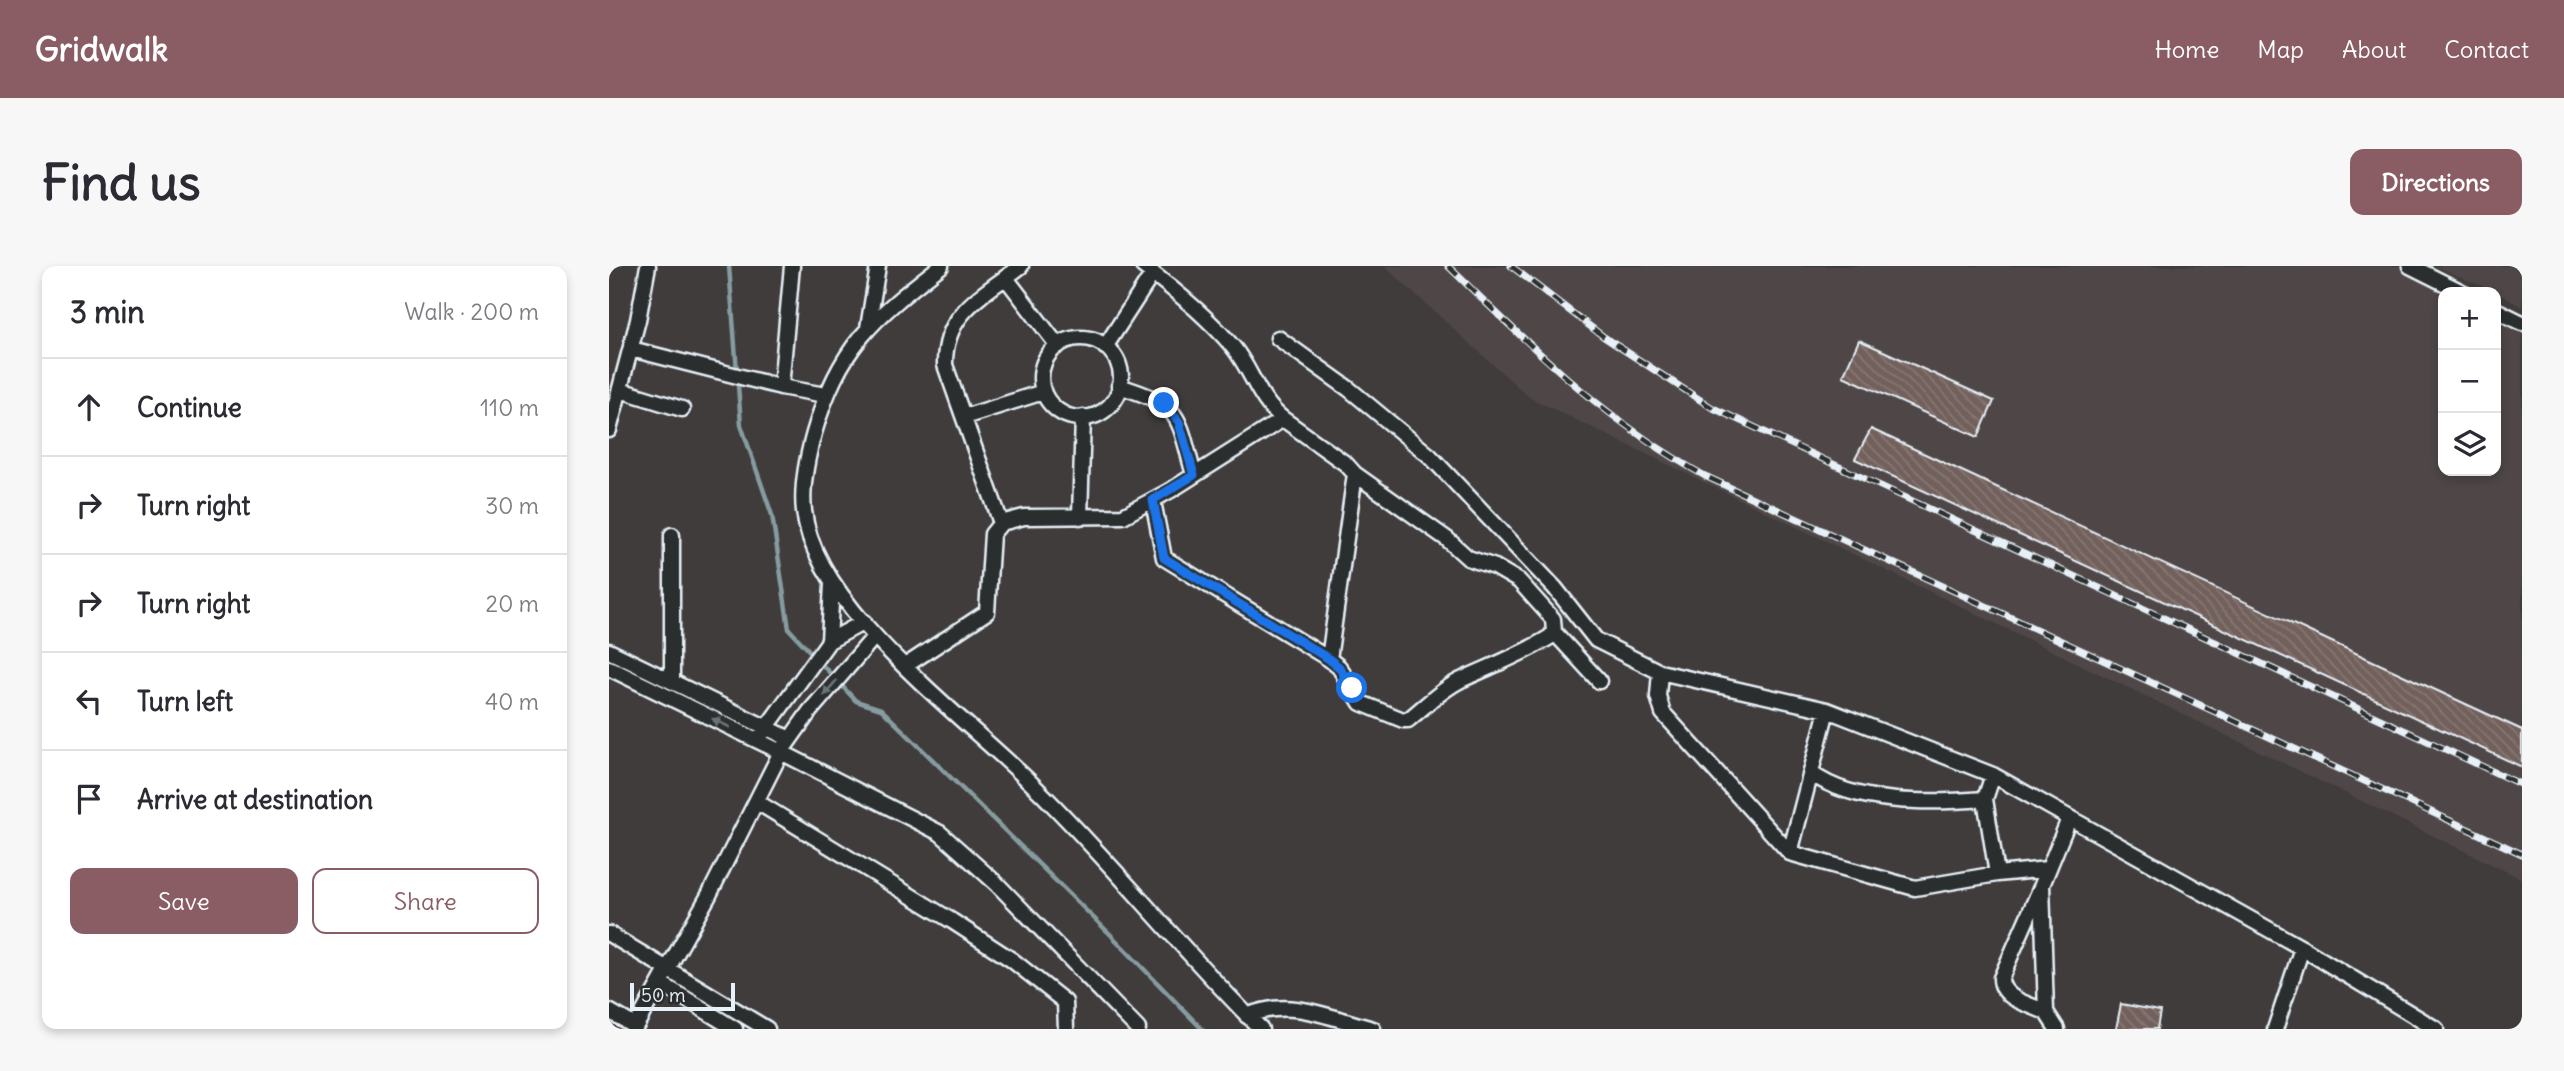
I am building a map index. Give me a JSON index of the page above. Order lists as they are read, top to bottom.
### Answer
{
  "scale_bar": "50 m",
  "page": {
    "header": "Gridwalk",
    "nav": [
      "Home",
      "Map",
      "About",
      "Contact"
    ],
    "buttons": [
      "Directions",
      ["Save", "Share"]
    ],
    "title": "Find us",
    "heading": ["3 min", "Walk · 200 m"],
    "map_buttons": ["+", "−"],
    "list": [
      ["Continue", "110 m"],
      ["Turn right", "30 m"],
      ["Turn right", "20 m"],
      ["Turn left", "40 m"],
      "Arrive at destination"
    ],
    "scale": "50 m"
  }
}
